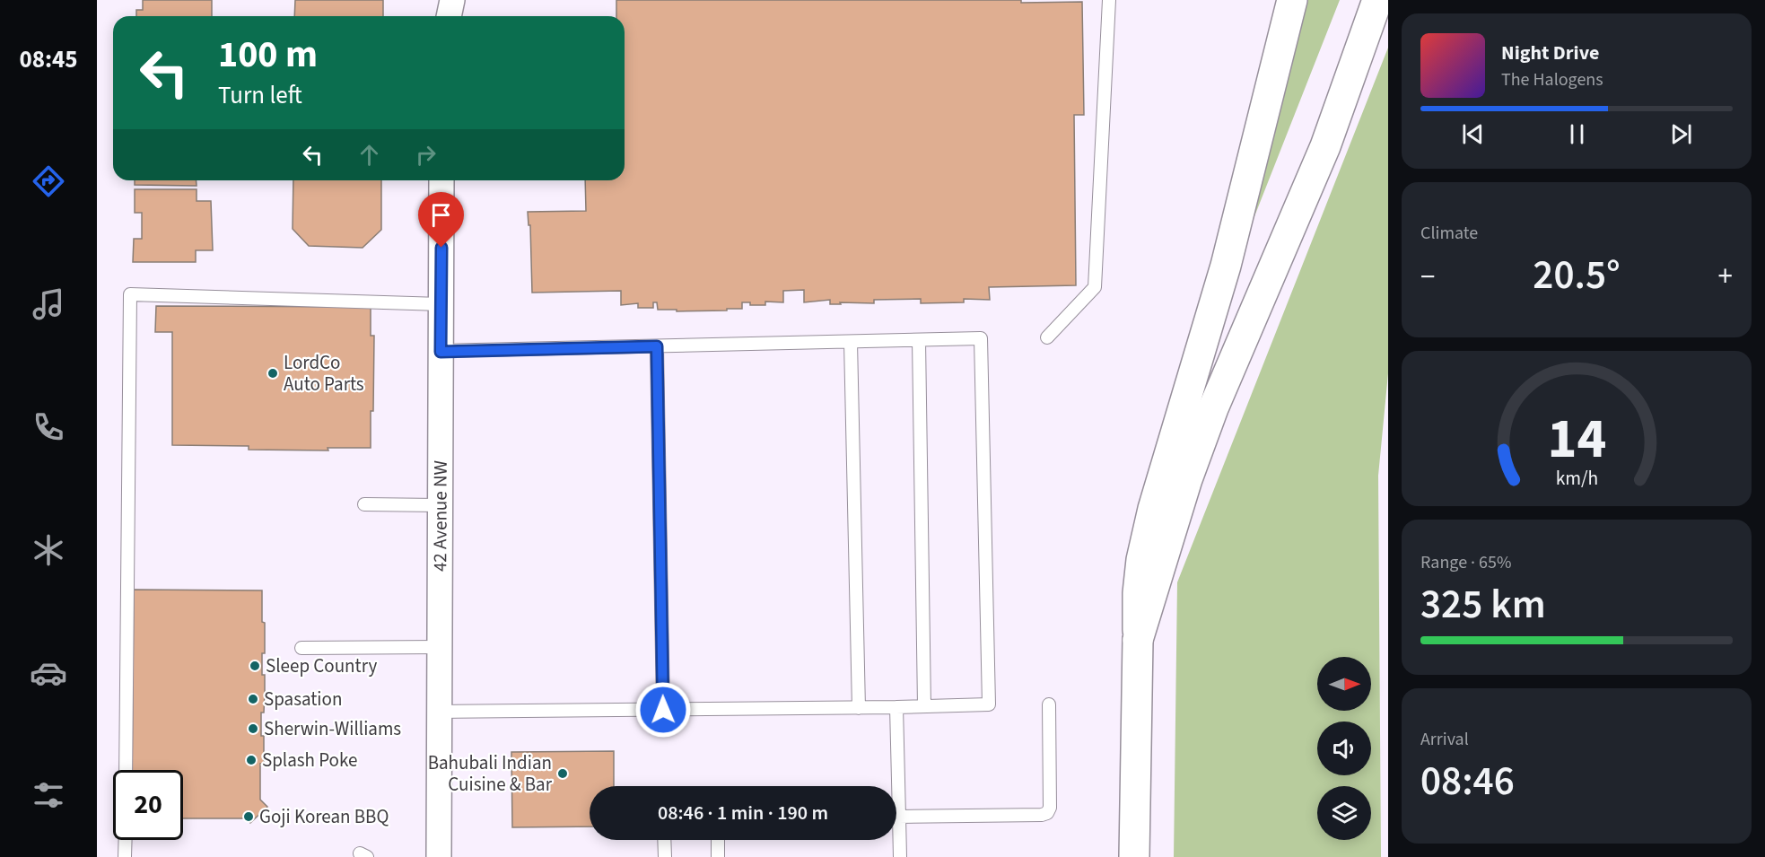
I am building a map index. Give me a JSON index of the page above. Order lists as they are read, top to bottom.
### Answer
{
  "streets": {
    "street": ["42 Avenue NW"]
  },
  "places": [
    "LordCo Auto Parts",
    "Sleep Country",
    "Spasation",
    "Sherwin-Williams",
    "Splash Poke",
    "Bahubali Indian Cuisine & Bar",
    "Goji Korean BBQ"
  ],
  "north": "right",
  "page": {
    "tabs": "08:45",
    "turn": ["100 m", "Turn left"],
    "song": ["Night Drive", "The Halogens"],
    "tile": [
      "Climate",
      ["Range · 65%", "325 km"],
      ["Arrival", "08:46"]
    ],
    "heat": ["−", "20.5°", "+"],
    "limit": "20",
    "trip": "08:46 · 1 min · 190 m",
    "gauge": ["14", "km/h"]
  }
}
